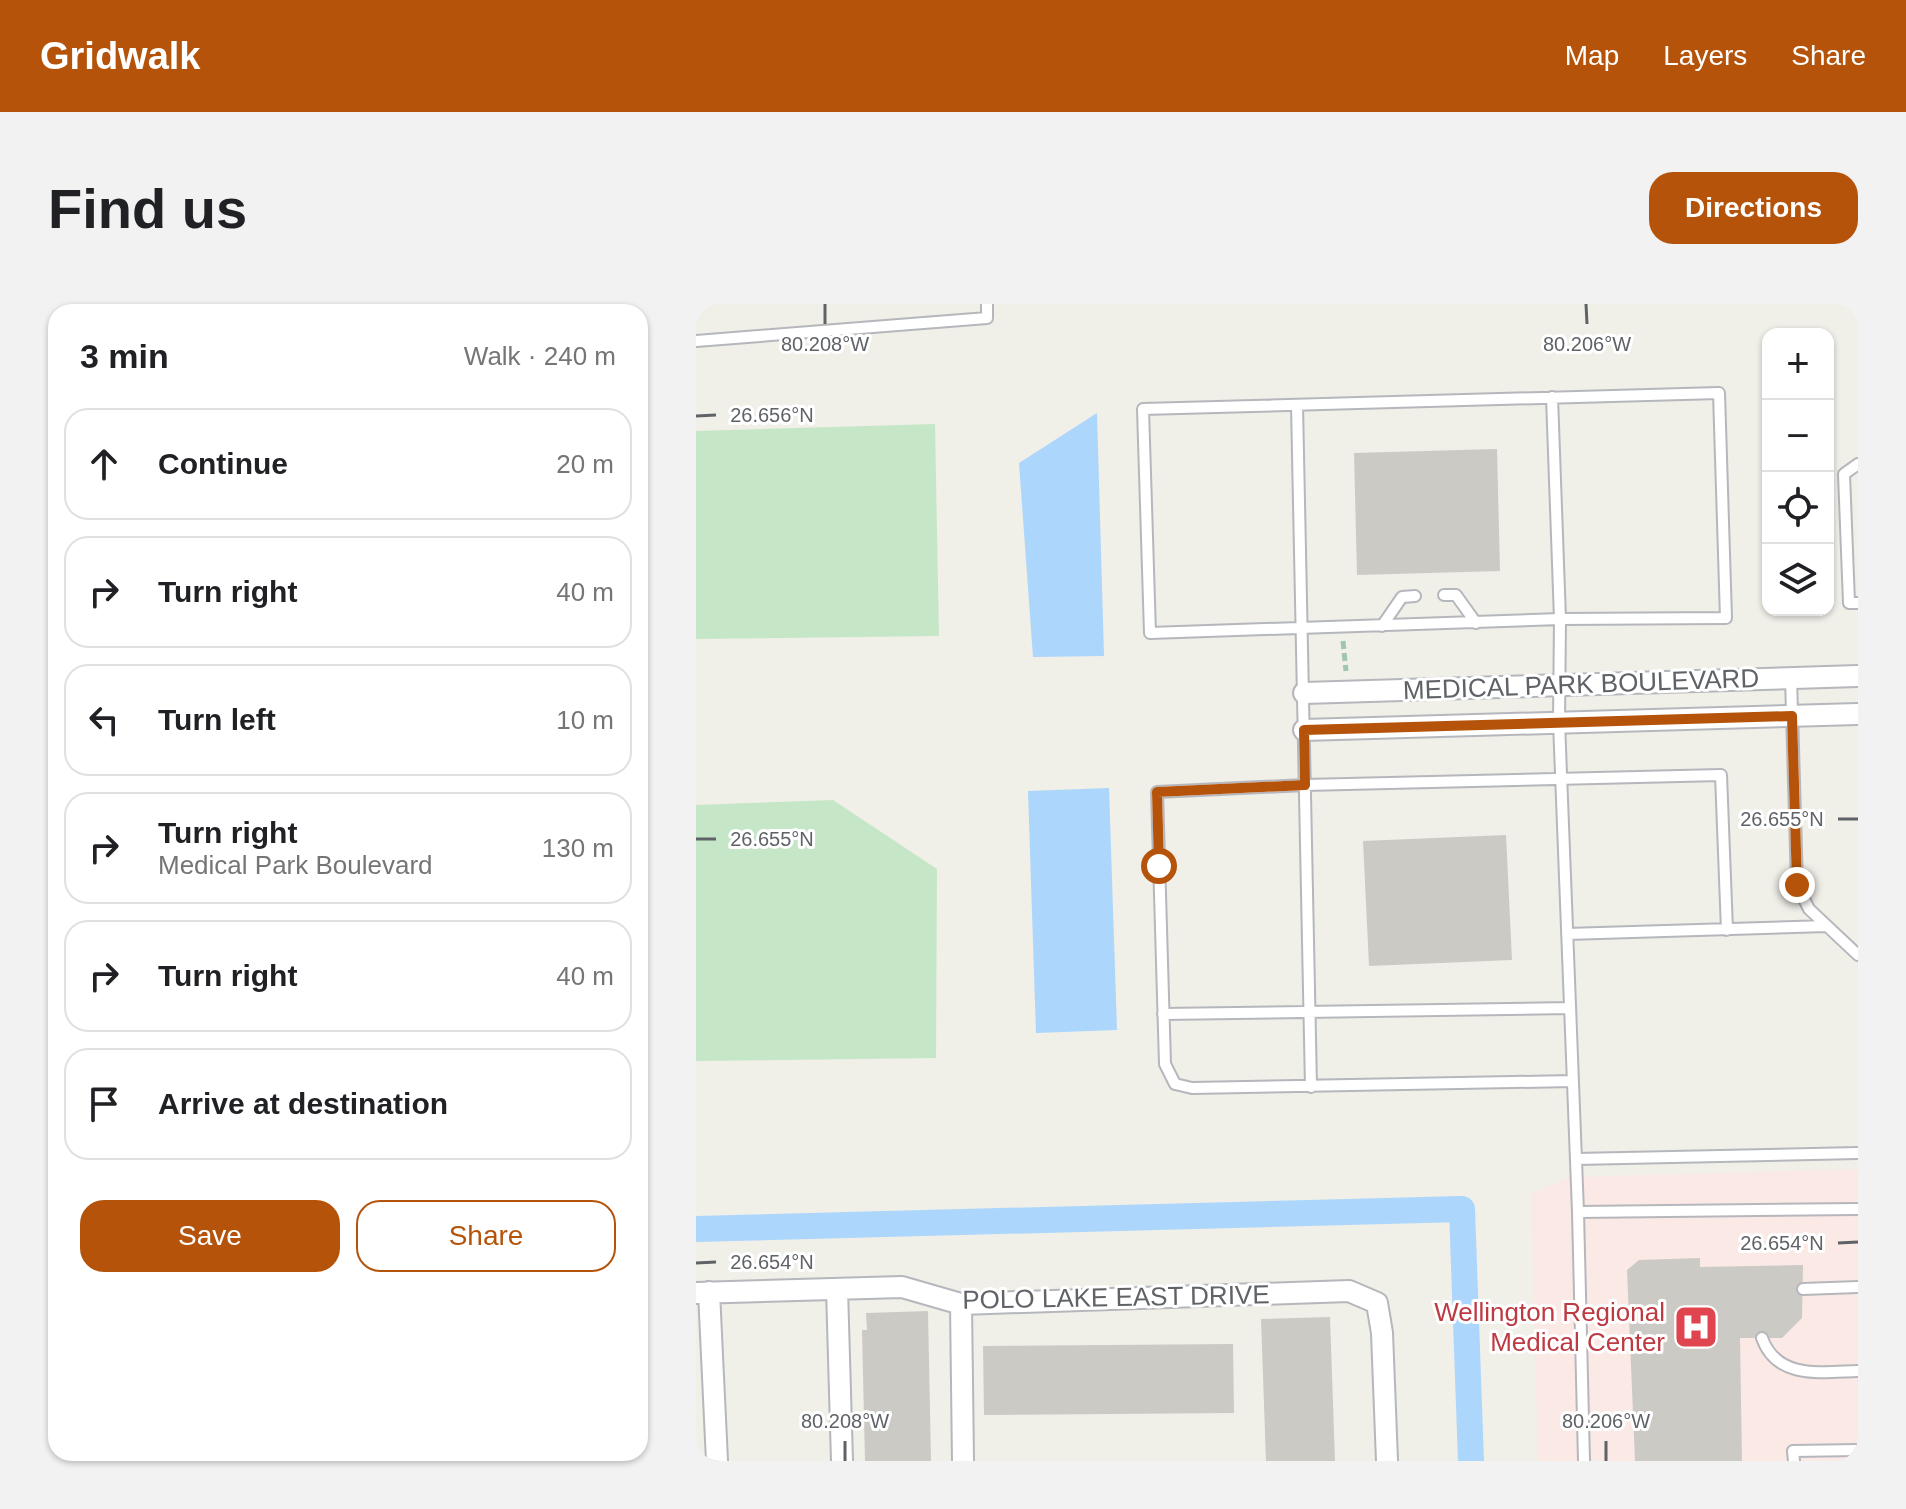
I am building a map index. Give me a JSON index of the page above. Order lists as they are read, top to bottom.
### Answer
{
  "streets": {
    "street": ["MEDICAL PARK BOULEVARD", "POLO LAKE EAST DRIVE"]
  },
  "places": {
    "hospital": ["Wellington Regional Medical Center"]
  },
  "page": {
    "header": "Gridwalk",
    "nav": ["Map", "Layers", "Share"],
    "buttons": [
      "Directions",
      ["Save", "Share"]
    ],
    "title": "Find us",
    "heading": ["3 min", "Walk · 240 m"],
    "map_buttons": ["+", "−"],
    "list": [
      ["Continue", "20 m"],
      ["Turn right", "40 m"],
      ["Turn left", "10 m"],
      ["Turn right", "Medical Park Boulevard", "130 m"],
      ["Turn right", "40 m"],
      "Arrive at destination"
    ]
  },
  "coordinates": [
    "80.208°W",
    "80.206°W",
    "26.656°N",
    "26.655°N",
    "26.654°N"
  ]
}
